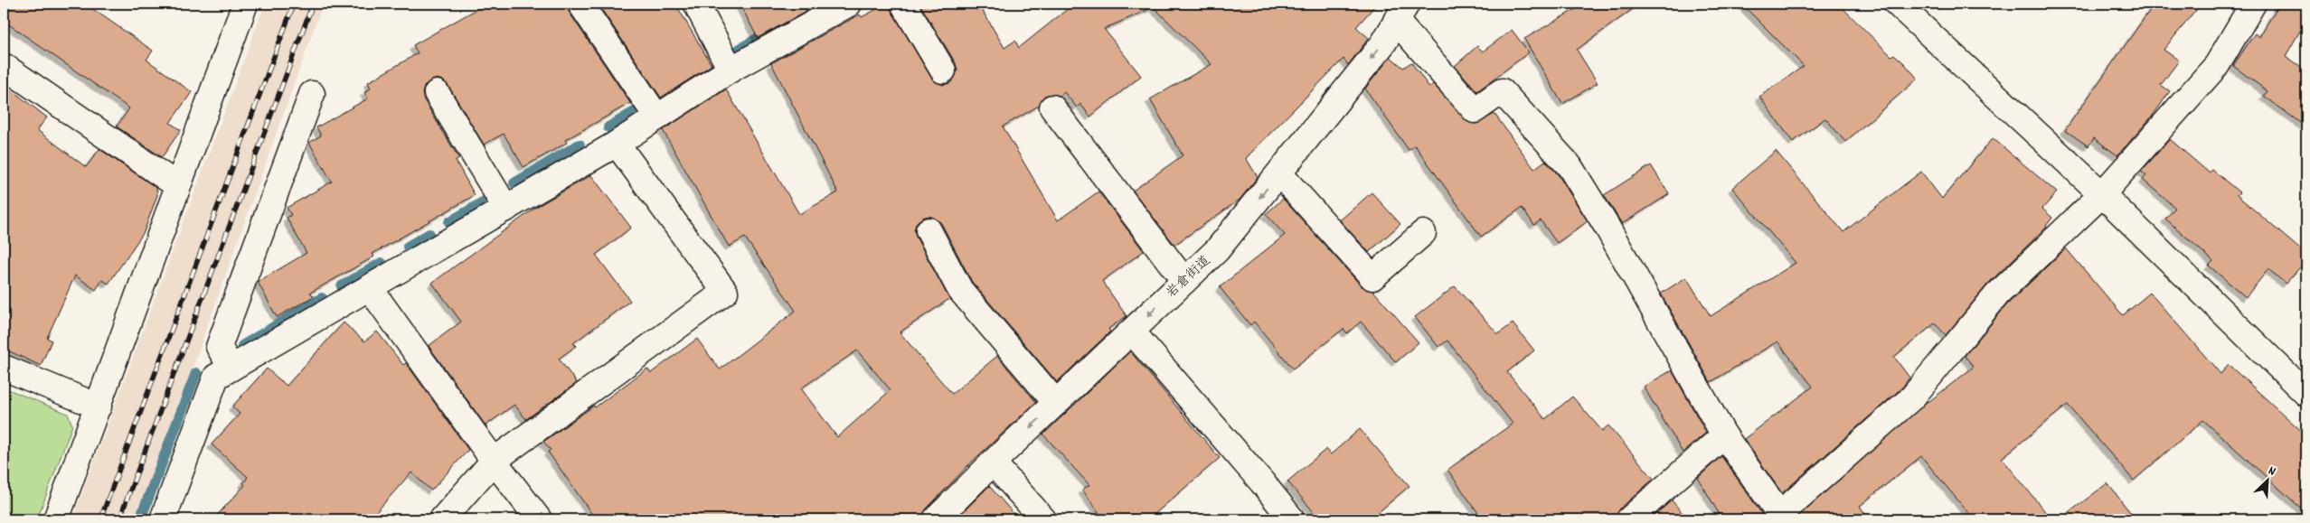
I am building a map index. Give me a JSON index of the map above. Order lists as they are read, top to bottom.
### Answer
{
  "streets": {
    "street": ["岩倉街道"]
  },
  "one_way": ["岩倉街道"],
  "north": "top right"
}
